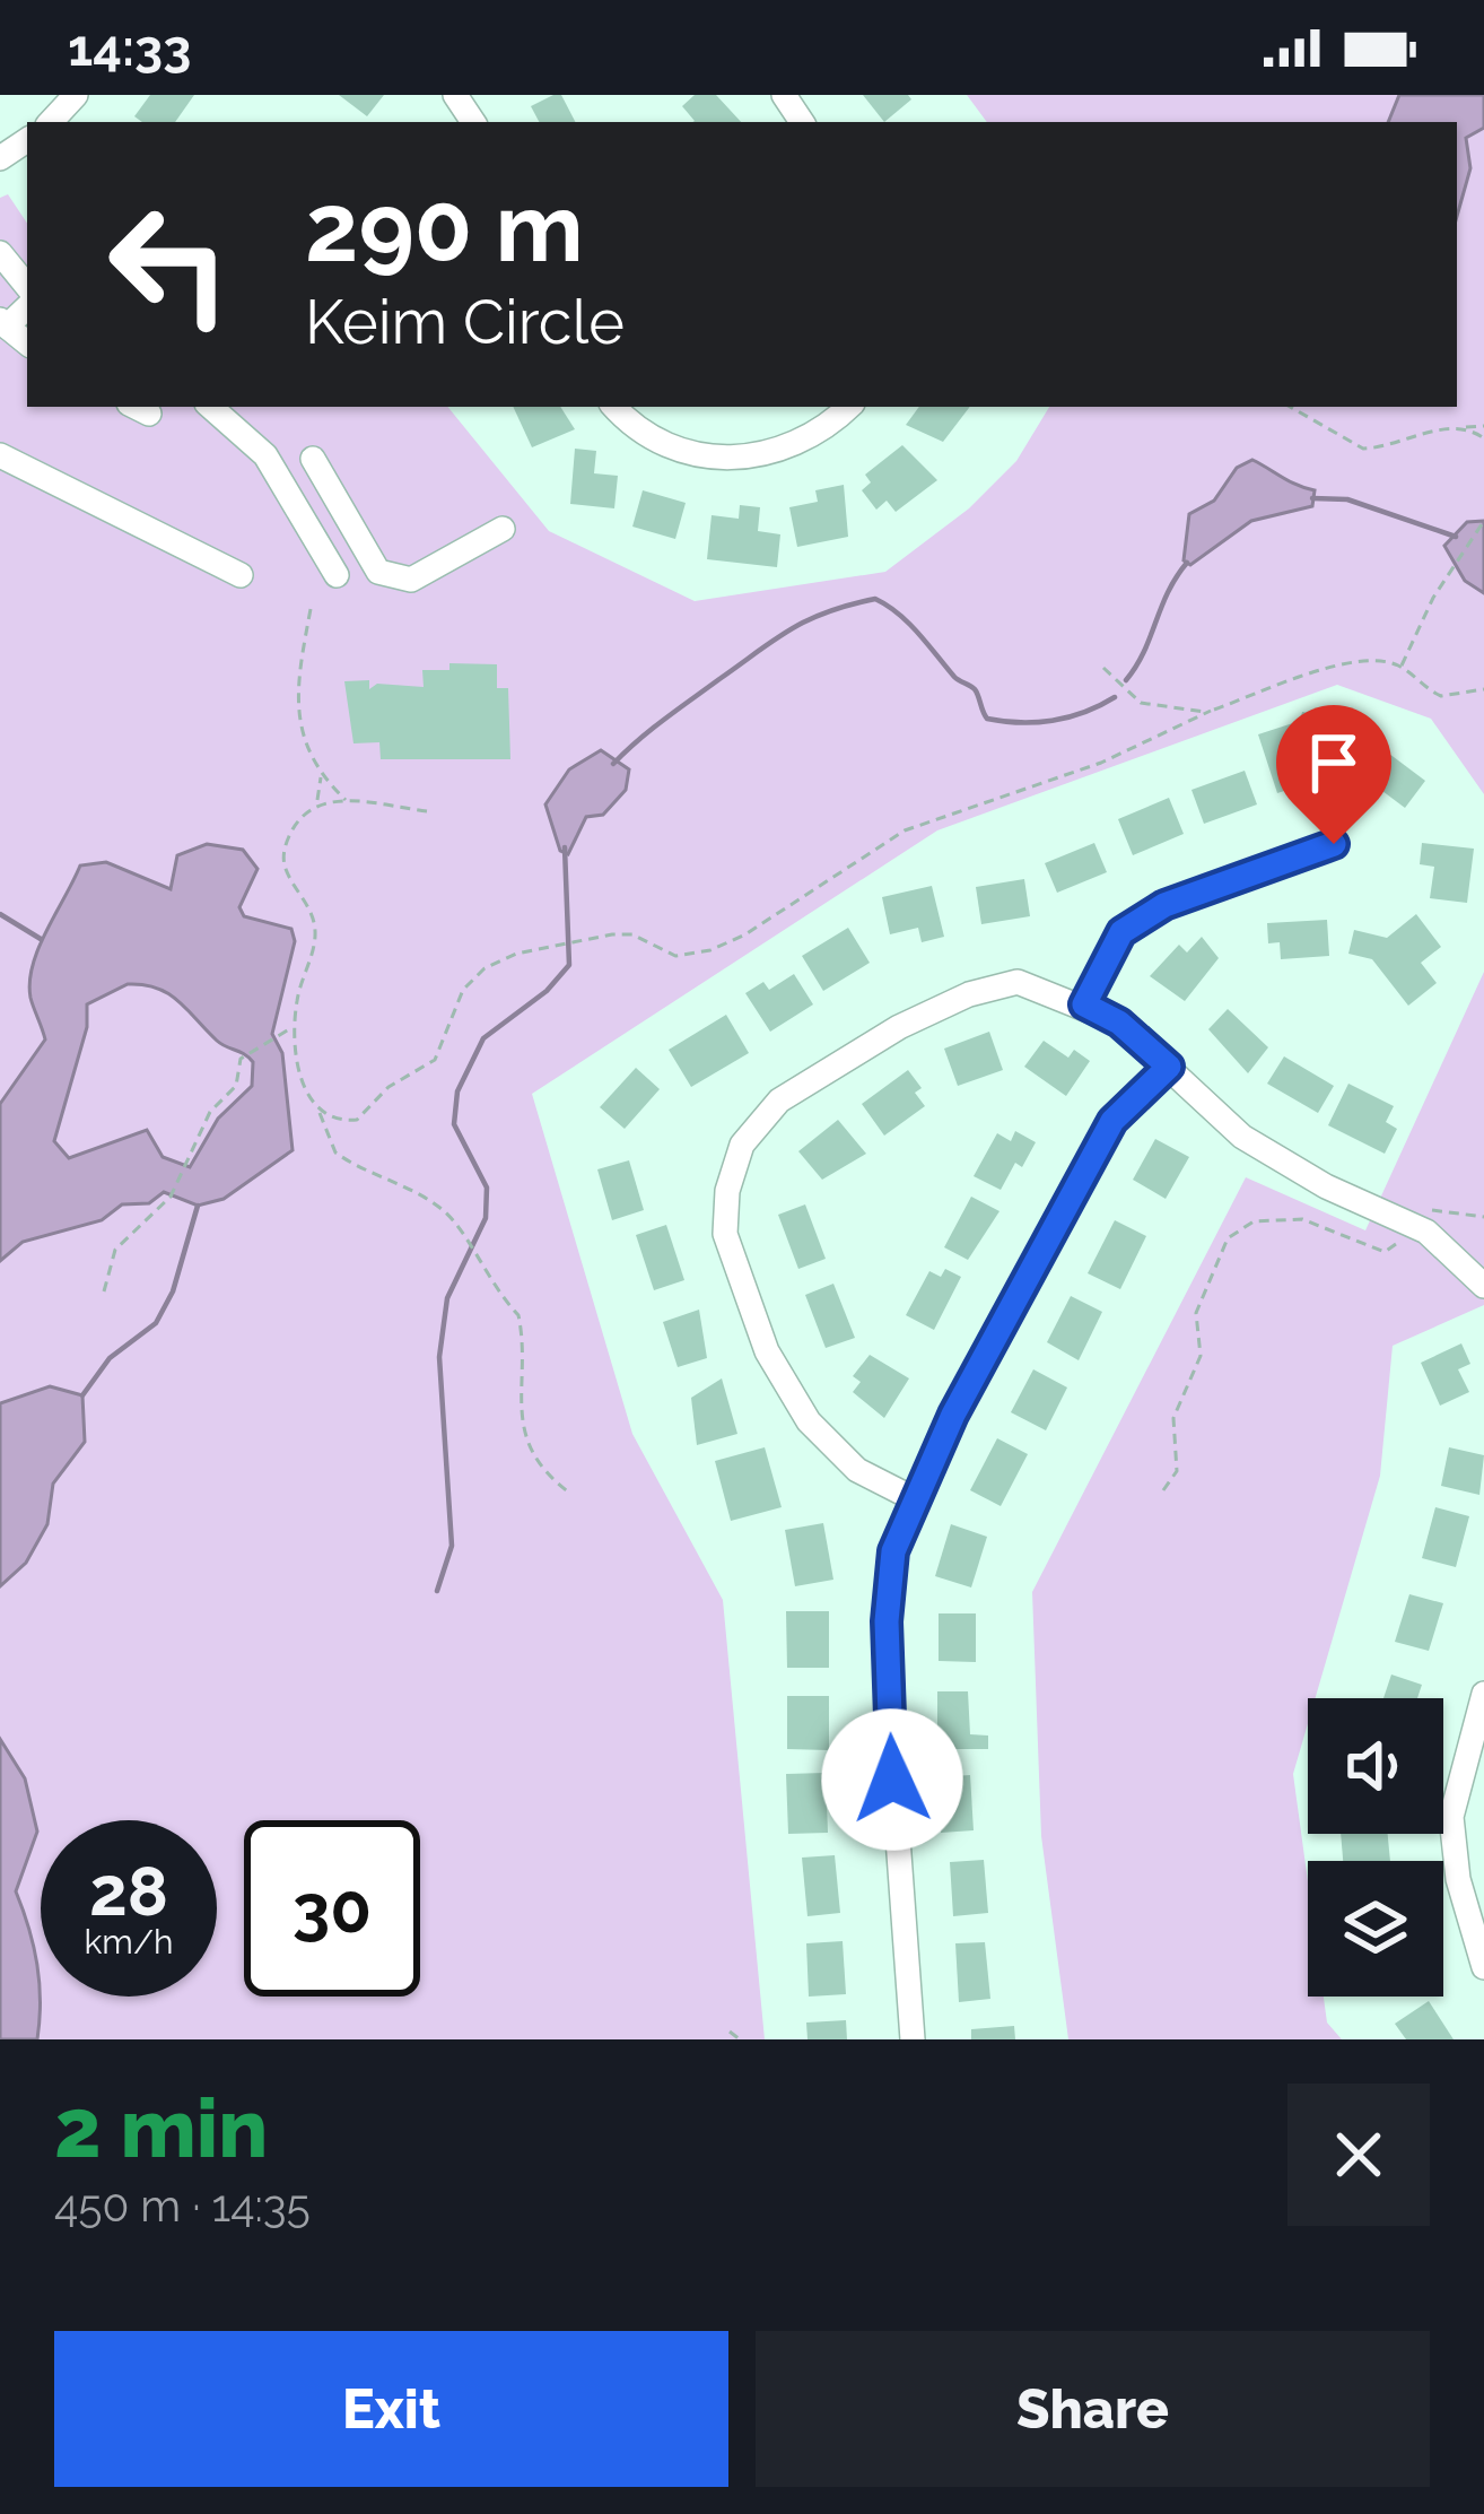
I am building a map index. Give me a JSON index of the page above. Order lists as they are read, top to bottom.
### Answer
{
  "page": {
    "status": "14:33",
    "turn": ["290 m", "Keim Circle"],
    "speed": "28 km/h",
    "limit": "30",
    "heading": ["2 min", "450 m · 14:35"],
    "buttons": ["Exit", "Share"]
  }
}
